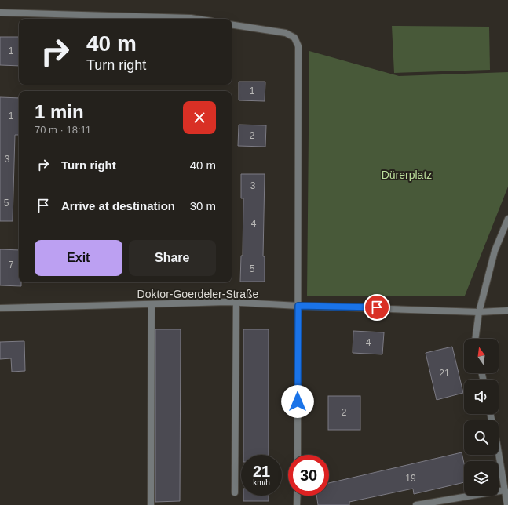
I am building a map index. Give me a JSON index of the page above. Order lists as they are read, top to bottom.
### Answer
{
  "streets": {
    "street": ["Doktor-Goerdeler-Straße"]
  },
  "parks": ["Dürerplatz"],
  "house_numbers": [
    "1",
    "1",
    "1",
    "2",
    "3",
    "3",
    "5",
    "4",
    "7",
    "5",
    "4",
    "21",
    "2",
    "19"
  ],
  "north": "top",
  "page": {
    "turn": ["40 m", "Turn right"],
    "heading": ["1 min", "70 m · 18:11"],
    "list": [
      {
        "name": "Turn right",
        "value": "40 m"
      },
      {
        "name": "Arrive at destination",
        "value": "30 m"
      }
    ],
    "buttons": ["Exit", "Share"],
    "speed": "21 km/h",
    "limit": "30"
  }
}
